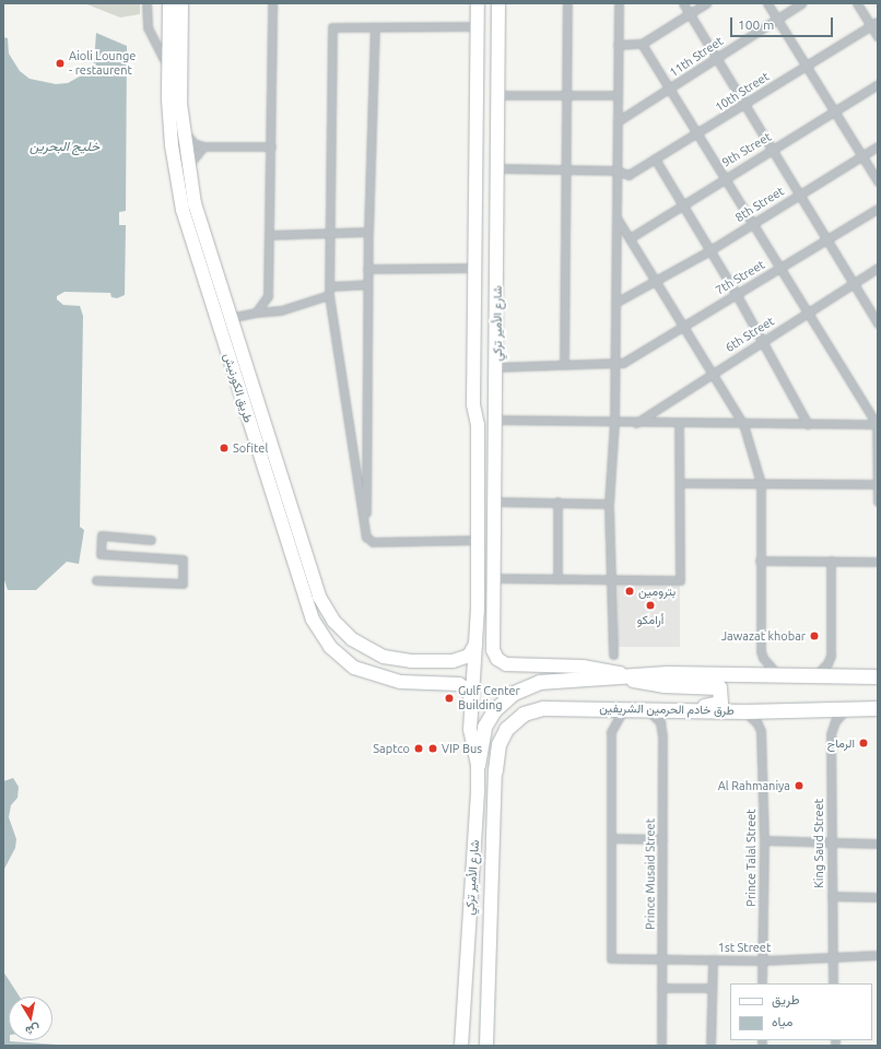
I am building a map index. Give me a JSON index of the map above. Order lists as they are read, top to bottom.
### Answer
{
  "streets": {
    "highway": ["طرق خادم الحرمين الشريفين"],
    "main road": ["شارع الأمير تركي", "طريق الكورنيش"],
    "street": [
      "11th Street",
      "10th Street",
      "9th Street",
      "8th Street",
      "7th Street",
      "6th Street",
      "King Saud Street",
      "Prince Talal Street",
      "Prince Musaid Street",
      "1st Street"
    ]
  },
  "crossings": [
    ["شارع الأمير تركي", "طريق الكورنيش"],
    ["شارع الأمير تركي", "طرق خادم الحرمين الشريفين"],
    ["طرق خادم الحرمين الشريفين", "King Saud Street"],
    ["طرق خادم الحرمين الشريفين", "Prince Talal Street"],
    ["طرق خادم الحرمين الشريفين", "Prince Musaid Street"],
    ["King Saud Street", "1st Street"],
    ["Prince Talal Street", "1st Street"],
    ["Prince Musaid Street", "1st Street"]
  ],
  "water": ["خليج البحرين"],
  "places": [
    "Aioli Lounge - restaurent",
    "Sofitel",
    "بترومين",
    "أرامكو",
    "Jawazat khobar",
    "Gulf Center Building",
    "الرماح",
    "Saptco",
    "VIP Bus",
    "Al Rahmaniya"
  ],
  "legend": ["طريق", "مياه"],
  "scale_bar": "100 m",
  "north": "bottom"
}
